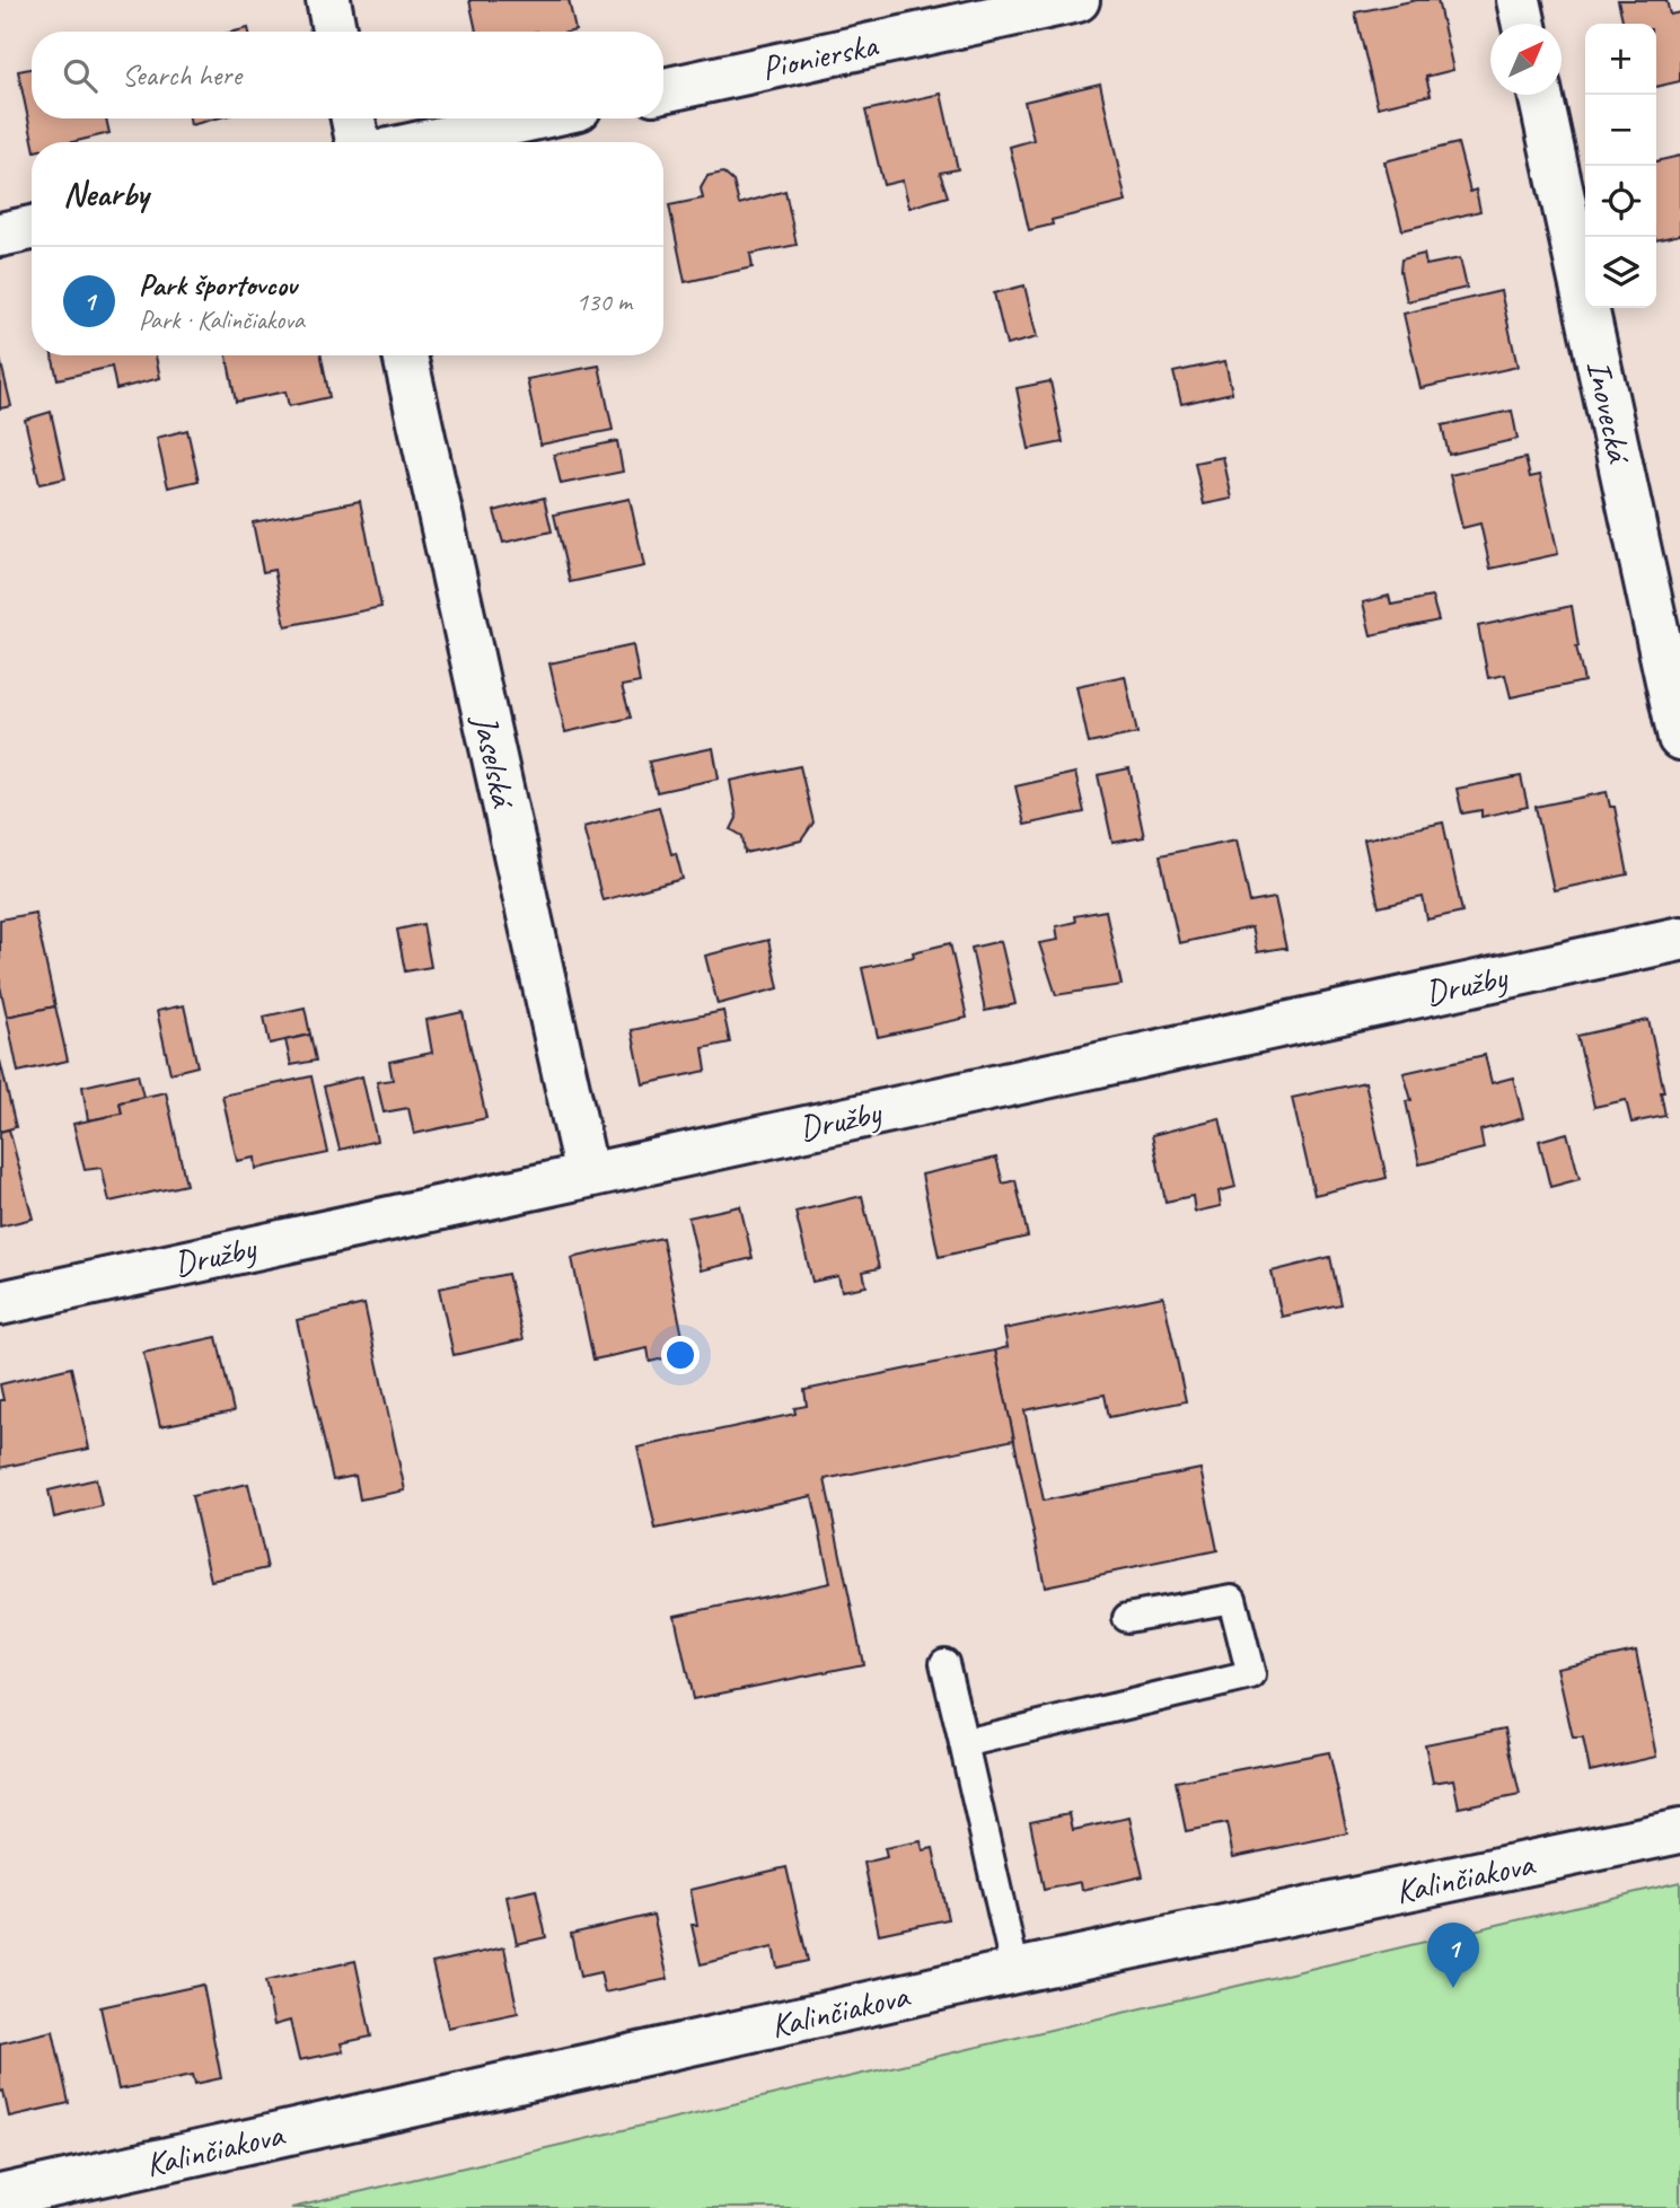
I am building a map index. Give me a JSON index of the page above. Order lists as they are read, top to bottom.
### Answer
{
  "streets": {
    "street": [
      "Pionierska",
      "Inovecká",
      "Jaselská",
      "Družby",
      "Kalinčiakova"
    ]
  },
  "crossings": [
    ["Jaselská", "Družby"]
  ],
  "north": "top right",
  "page": {
    "map_buttons": ["+", "−"],
    "search": "Search here",
    "heading": "Nearby",
    "list": [
      {
        "mark": "1",
        "name": "Park športovcov",
        "note": "Park · Kalinčiakova",
        "value": "130 m"
      }
    ],
    "pins": "1"
  }
}
